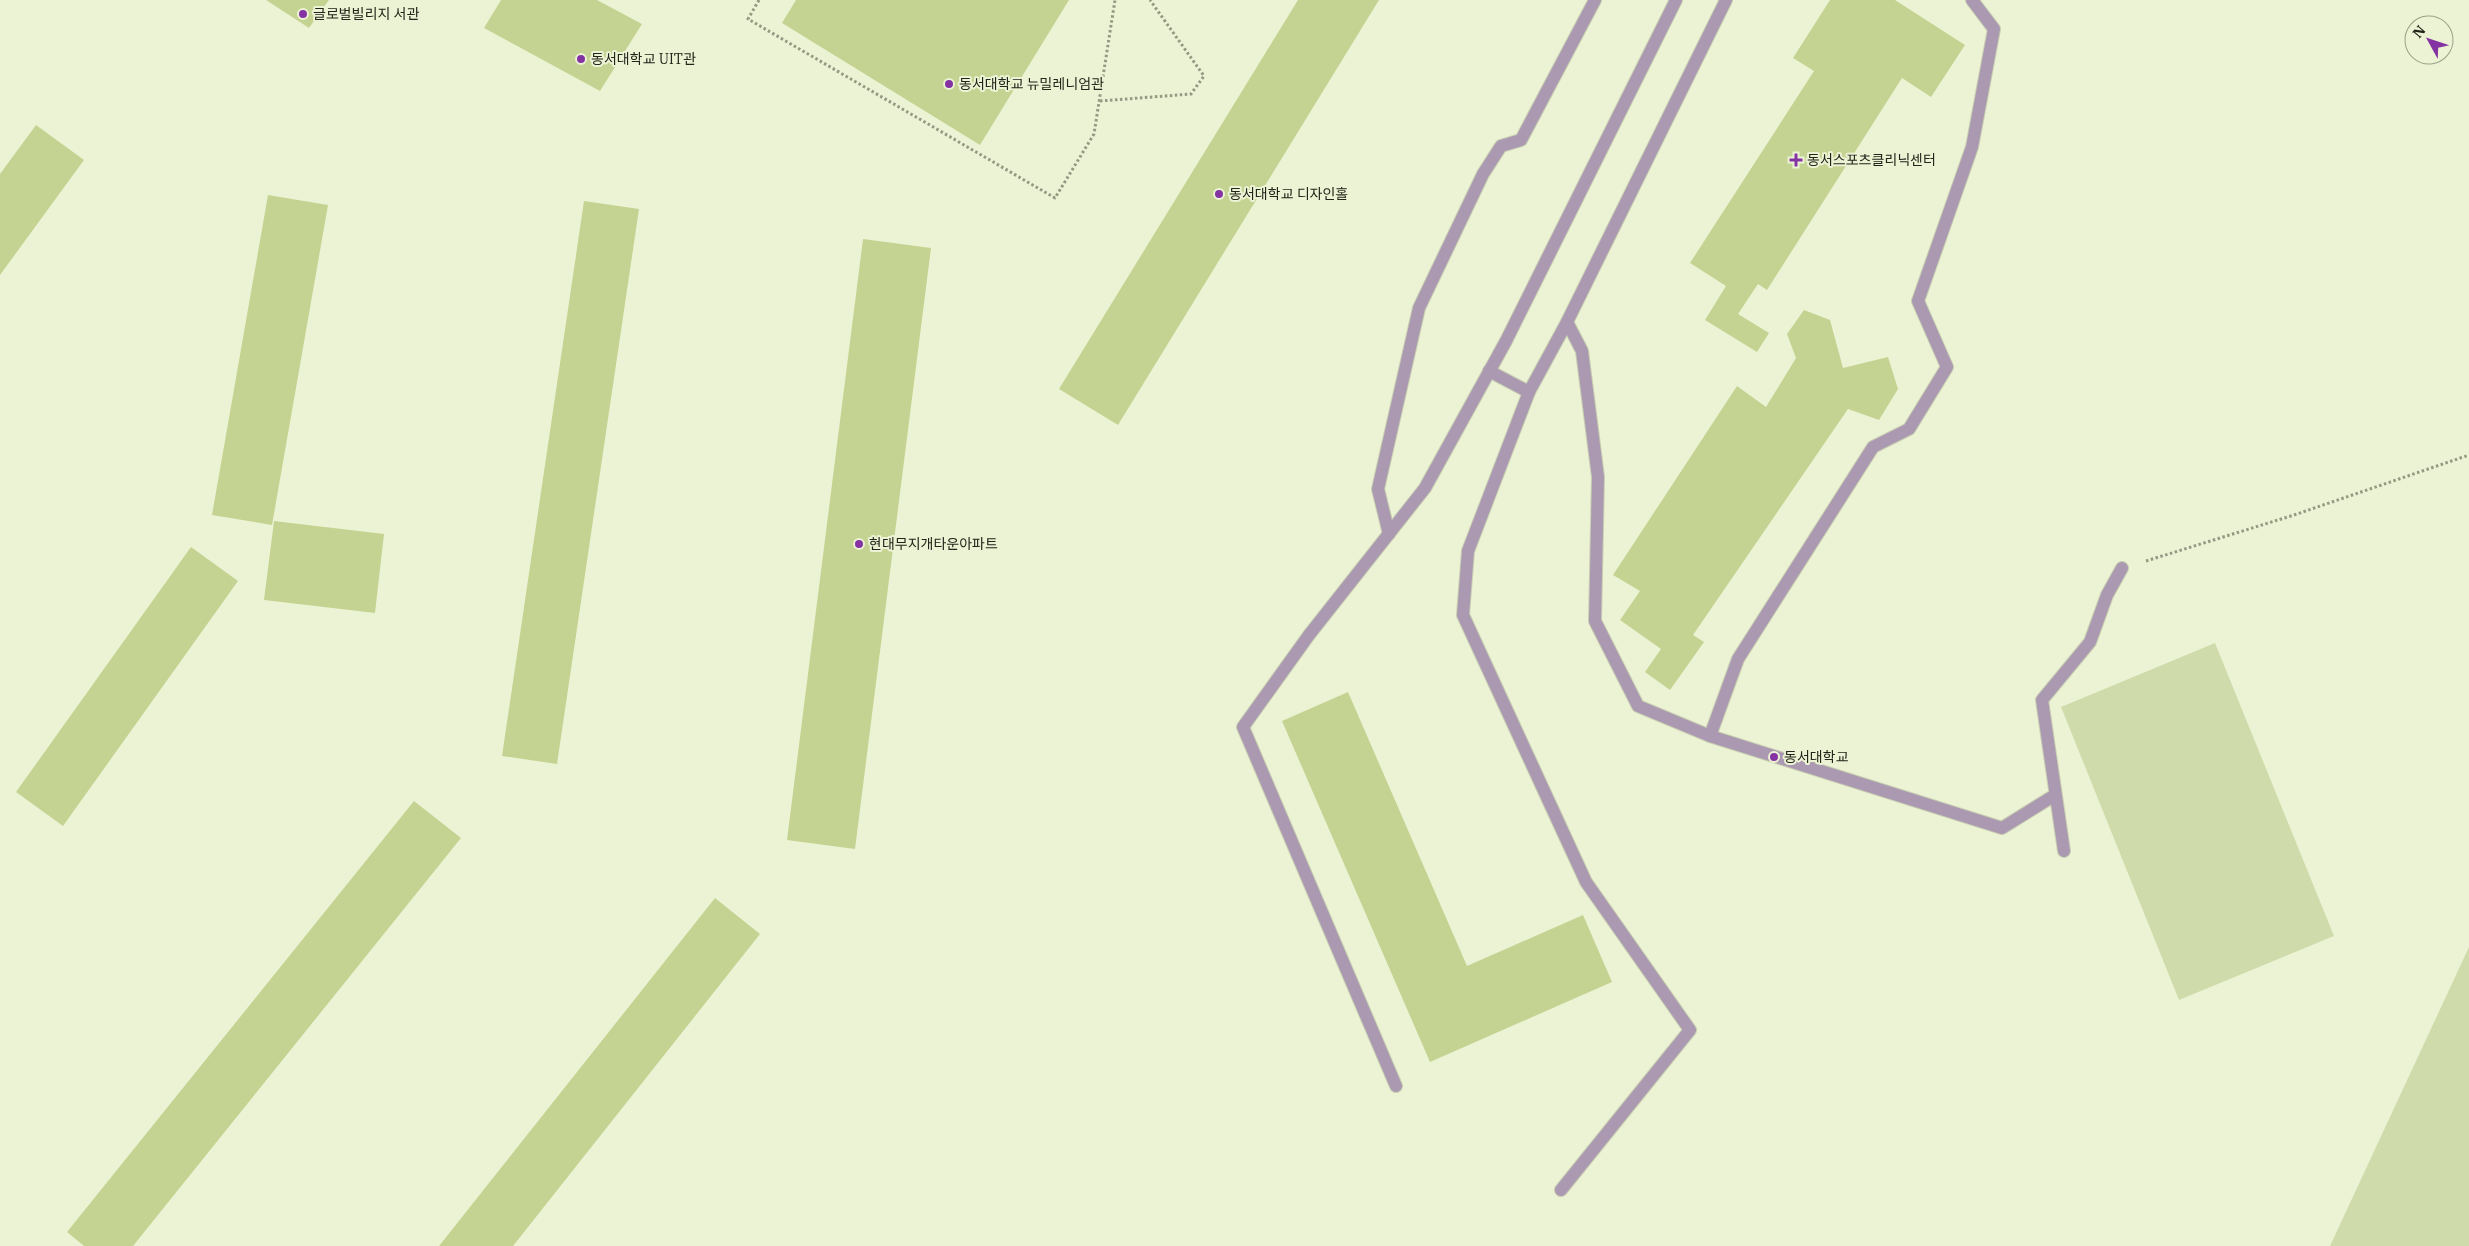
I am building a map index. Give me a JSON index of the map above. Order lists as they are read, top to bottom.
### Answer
{
  "places": {
    "other": [
      "글로벌빌리지 서관",
      "동서대학교 UIT관",
      "동서대학교 뉴밀레니엄관",
      "동서대학교 디자인홀",
      "현대무지개타운아파트",
      "동서대학교"
    ],
    "health": ["동서스포츠클리닉센터"]
  },
  "north": "top left"
}
